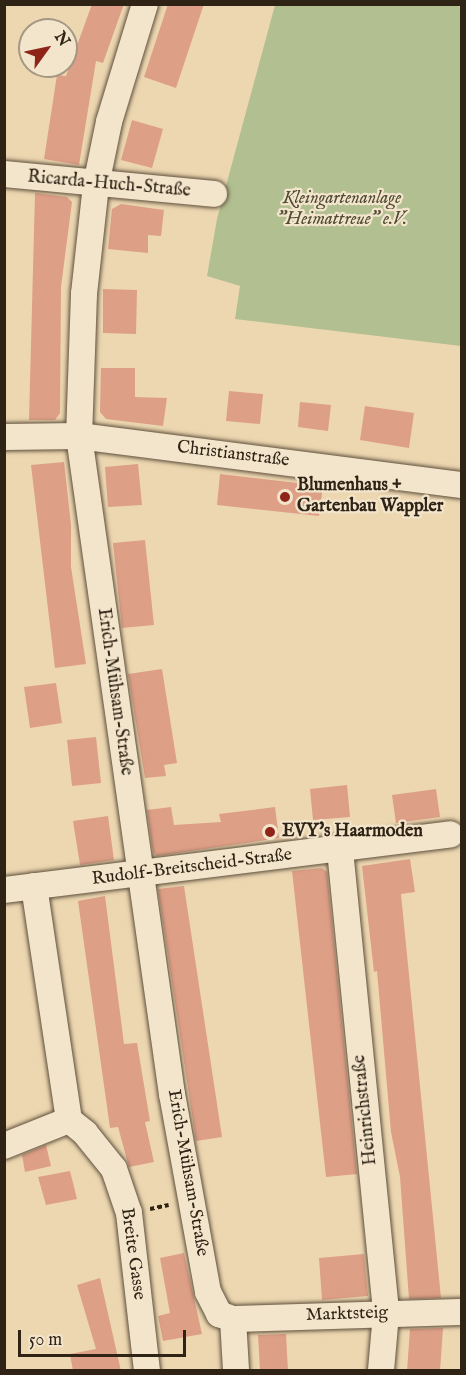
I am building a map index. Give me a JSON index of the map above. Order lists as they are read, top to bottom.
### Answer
{
  "streets": {
    "street": [
      "Ricarda-Huch-Straße",
      "Christianstraße",
      "Erich-Mühsam-Straße",
      "Rudolf-Breitscheid-Straße",
      "Heinrichstraße",
      "Breite Gasse",
      "Marktsteig"
    ]
  },
  "crossings": [
    ["Ricarda-Huch-Straße", "Erich-Mühsam-Straße"],
    ["Christianstraße", "Erich-Mühsam-Straße"],
    ["Erich-Mühsam-Straße", "Rudolf-Breitscheid-Straße"],
    ["Erich-Mühsam-Straße", "Marktsteig"],
    ["Rudolf-Breitscheid-Straße", "Heinrichstraße"],
    ["Heinrichstraße", "Marktsteig"]
  ],
  "parks": ["Kleingartenanlage \"Heimattreue\" e.V."],
  "places": ["Blumenhaus + Gartenbau Wappler", "EVY's Haarmoden"],
  "scale_bar": "50 m",
  "north": "top right"
}
